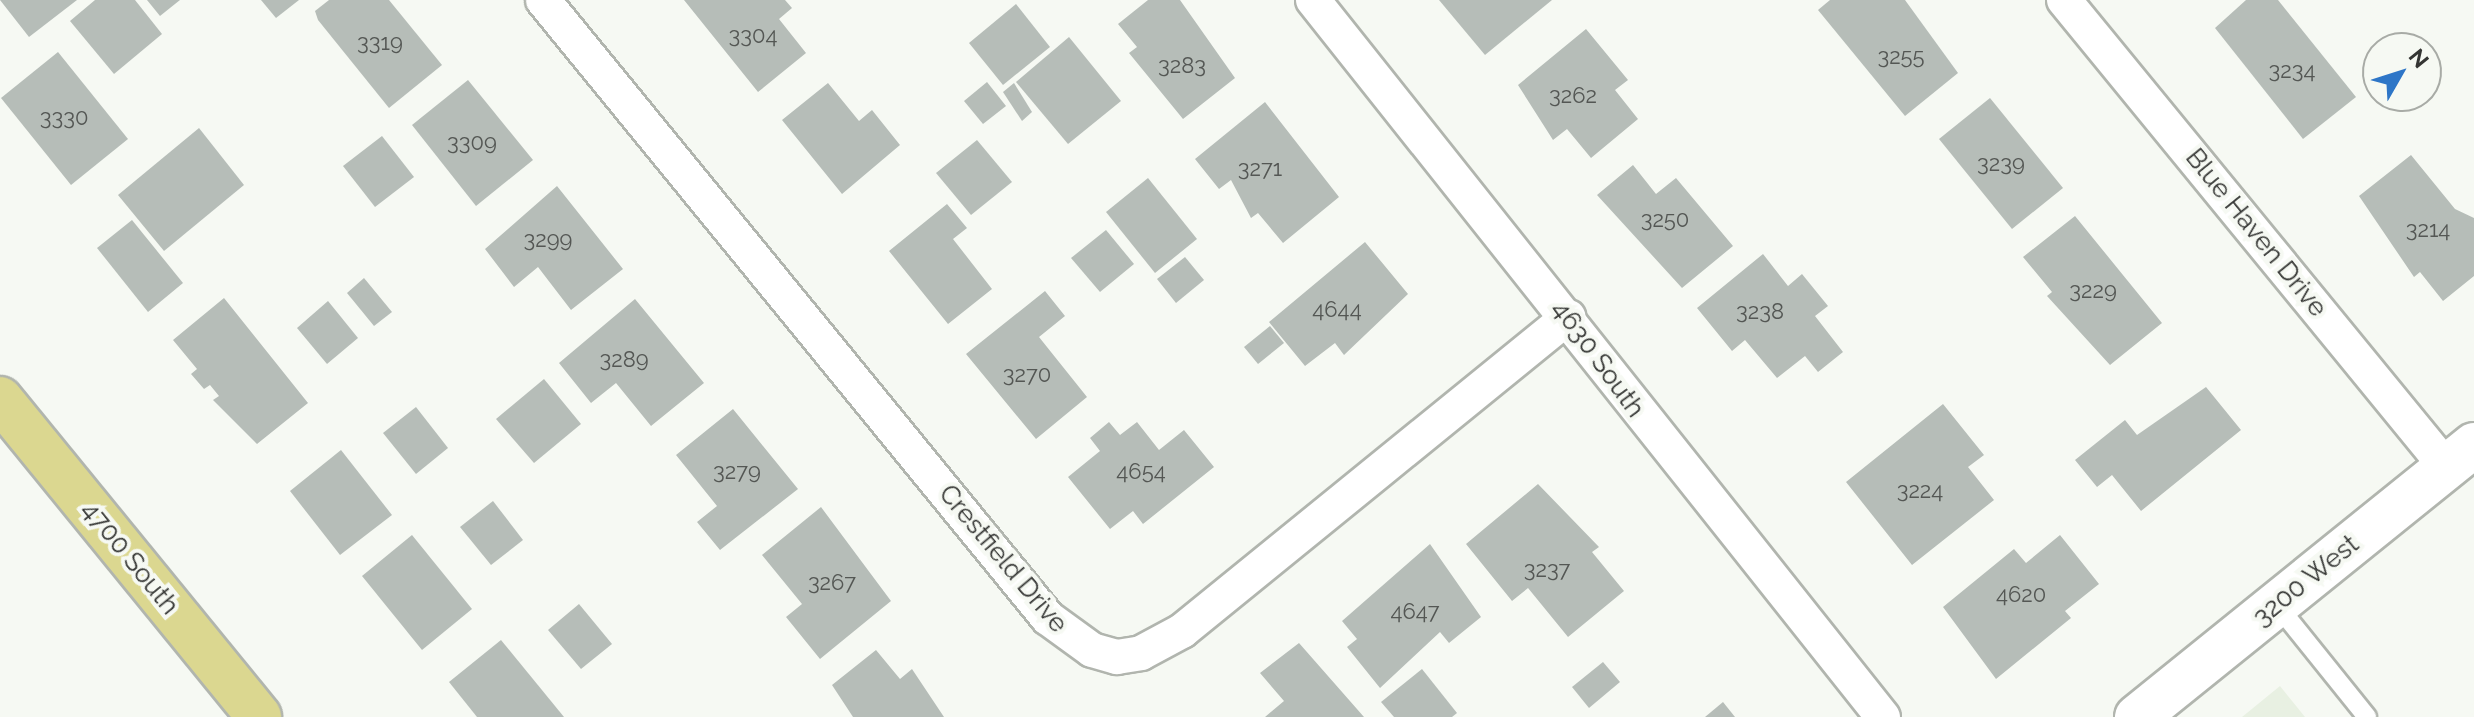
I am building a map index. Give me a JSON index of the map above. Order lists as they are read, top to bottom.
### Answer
{
  "streets": {
    "main road": ["4700 South"],
    "street": [
      "Blue Haven Drive",
      "4630 South",
      "Crestfield Drive",
      "3200 West"
    ]
  },
  "crossings": [
    ["Blue Haven Drive", "3200 West"],
    ["4630 South", "Crestfield Drive"]
  ],
  "house_numbers": [
    "3304",
    "3319",
    "3255",
    "3283",
    "3234",
    "3262",
    "3330",
    "3309",
    "3239",
    "3271",
    "3250",
    "3214",
    "3299",
    "3229",
    "4644",
    "3238",
    "3289",
    "3270",
    "3279",
    "4654",
    "3224",
    "3237",
    "3267",
    "4620",
    "4647"
  ],
  "north": "top right"
}
